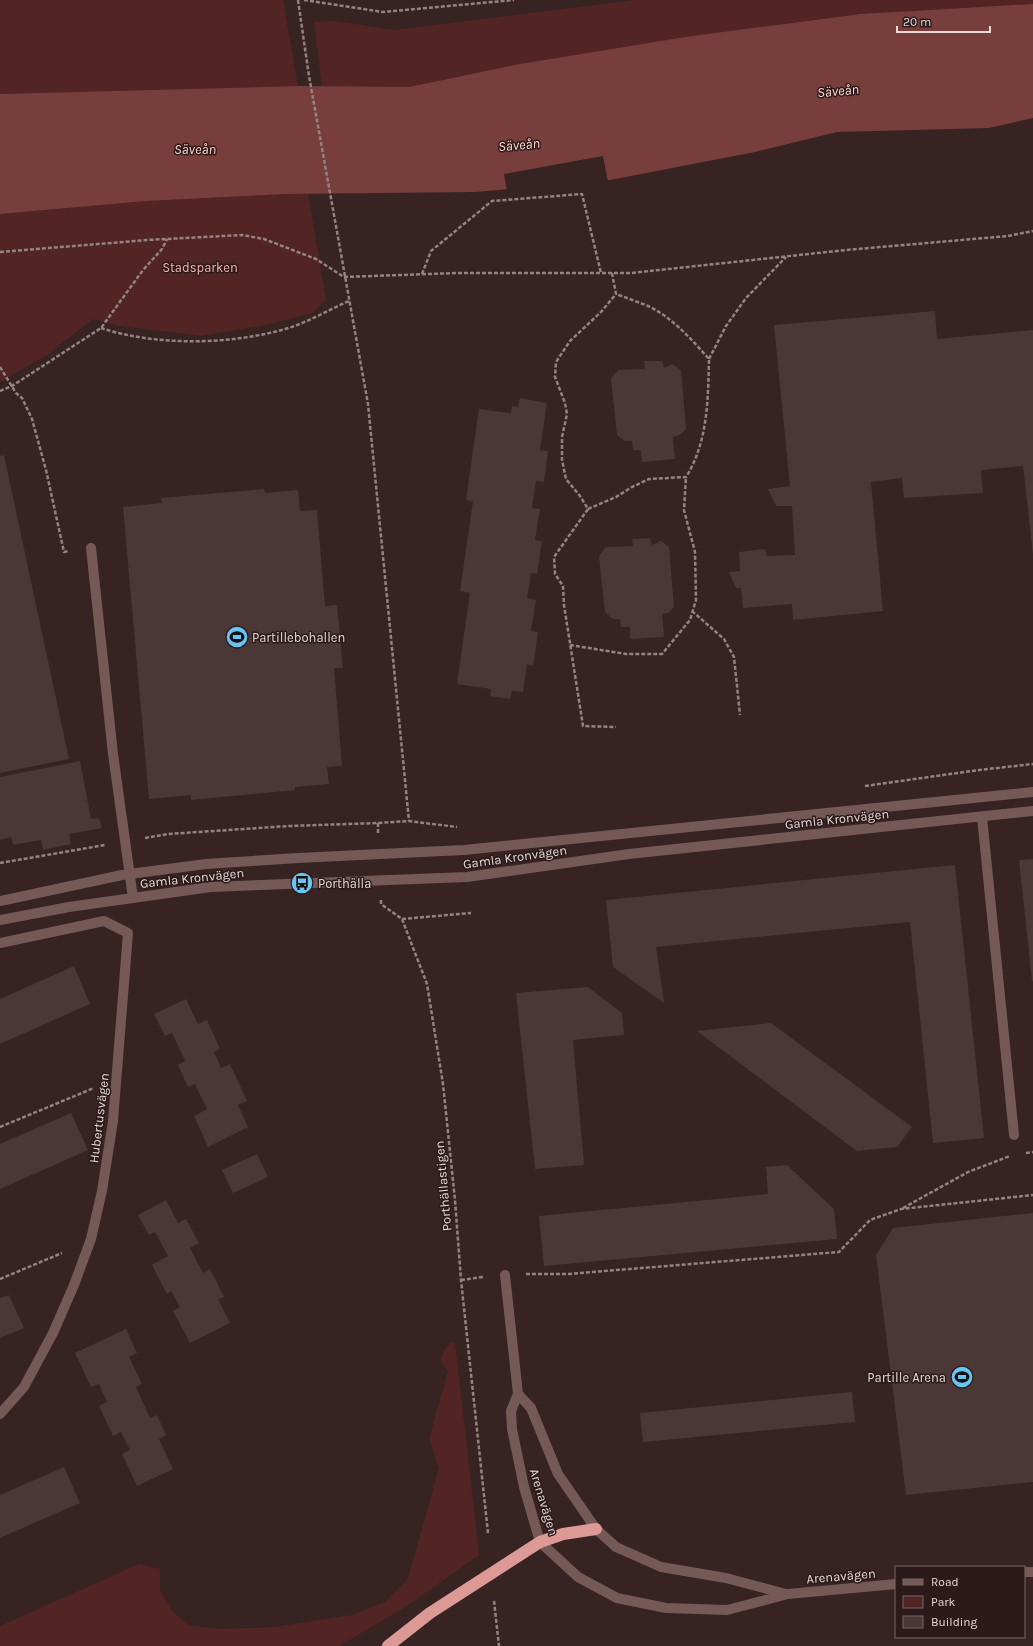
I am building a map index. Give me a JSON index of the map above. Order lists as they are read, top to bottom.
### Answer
{
  "streets": {
    "street": ["Gamla Kronvägen", "Hubertusvägen", "Arenavägen"],
    "path": ["Porthällastigen"]
  },
  "water": ["Säveån"],
  "parks": ["Stadsparken"],
  "places": {
    "sports": ["Partillebohallen", "Partille Arena"],
    "bus stop": ["Porthälla"]
  },
  "legend": ["Road", "Park", "Building"],
  "scale_bar": "20 m"
}
